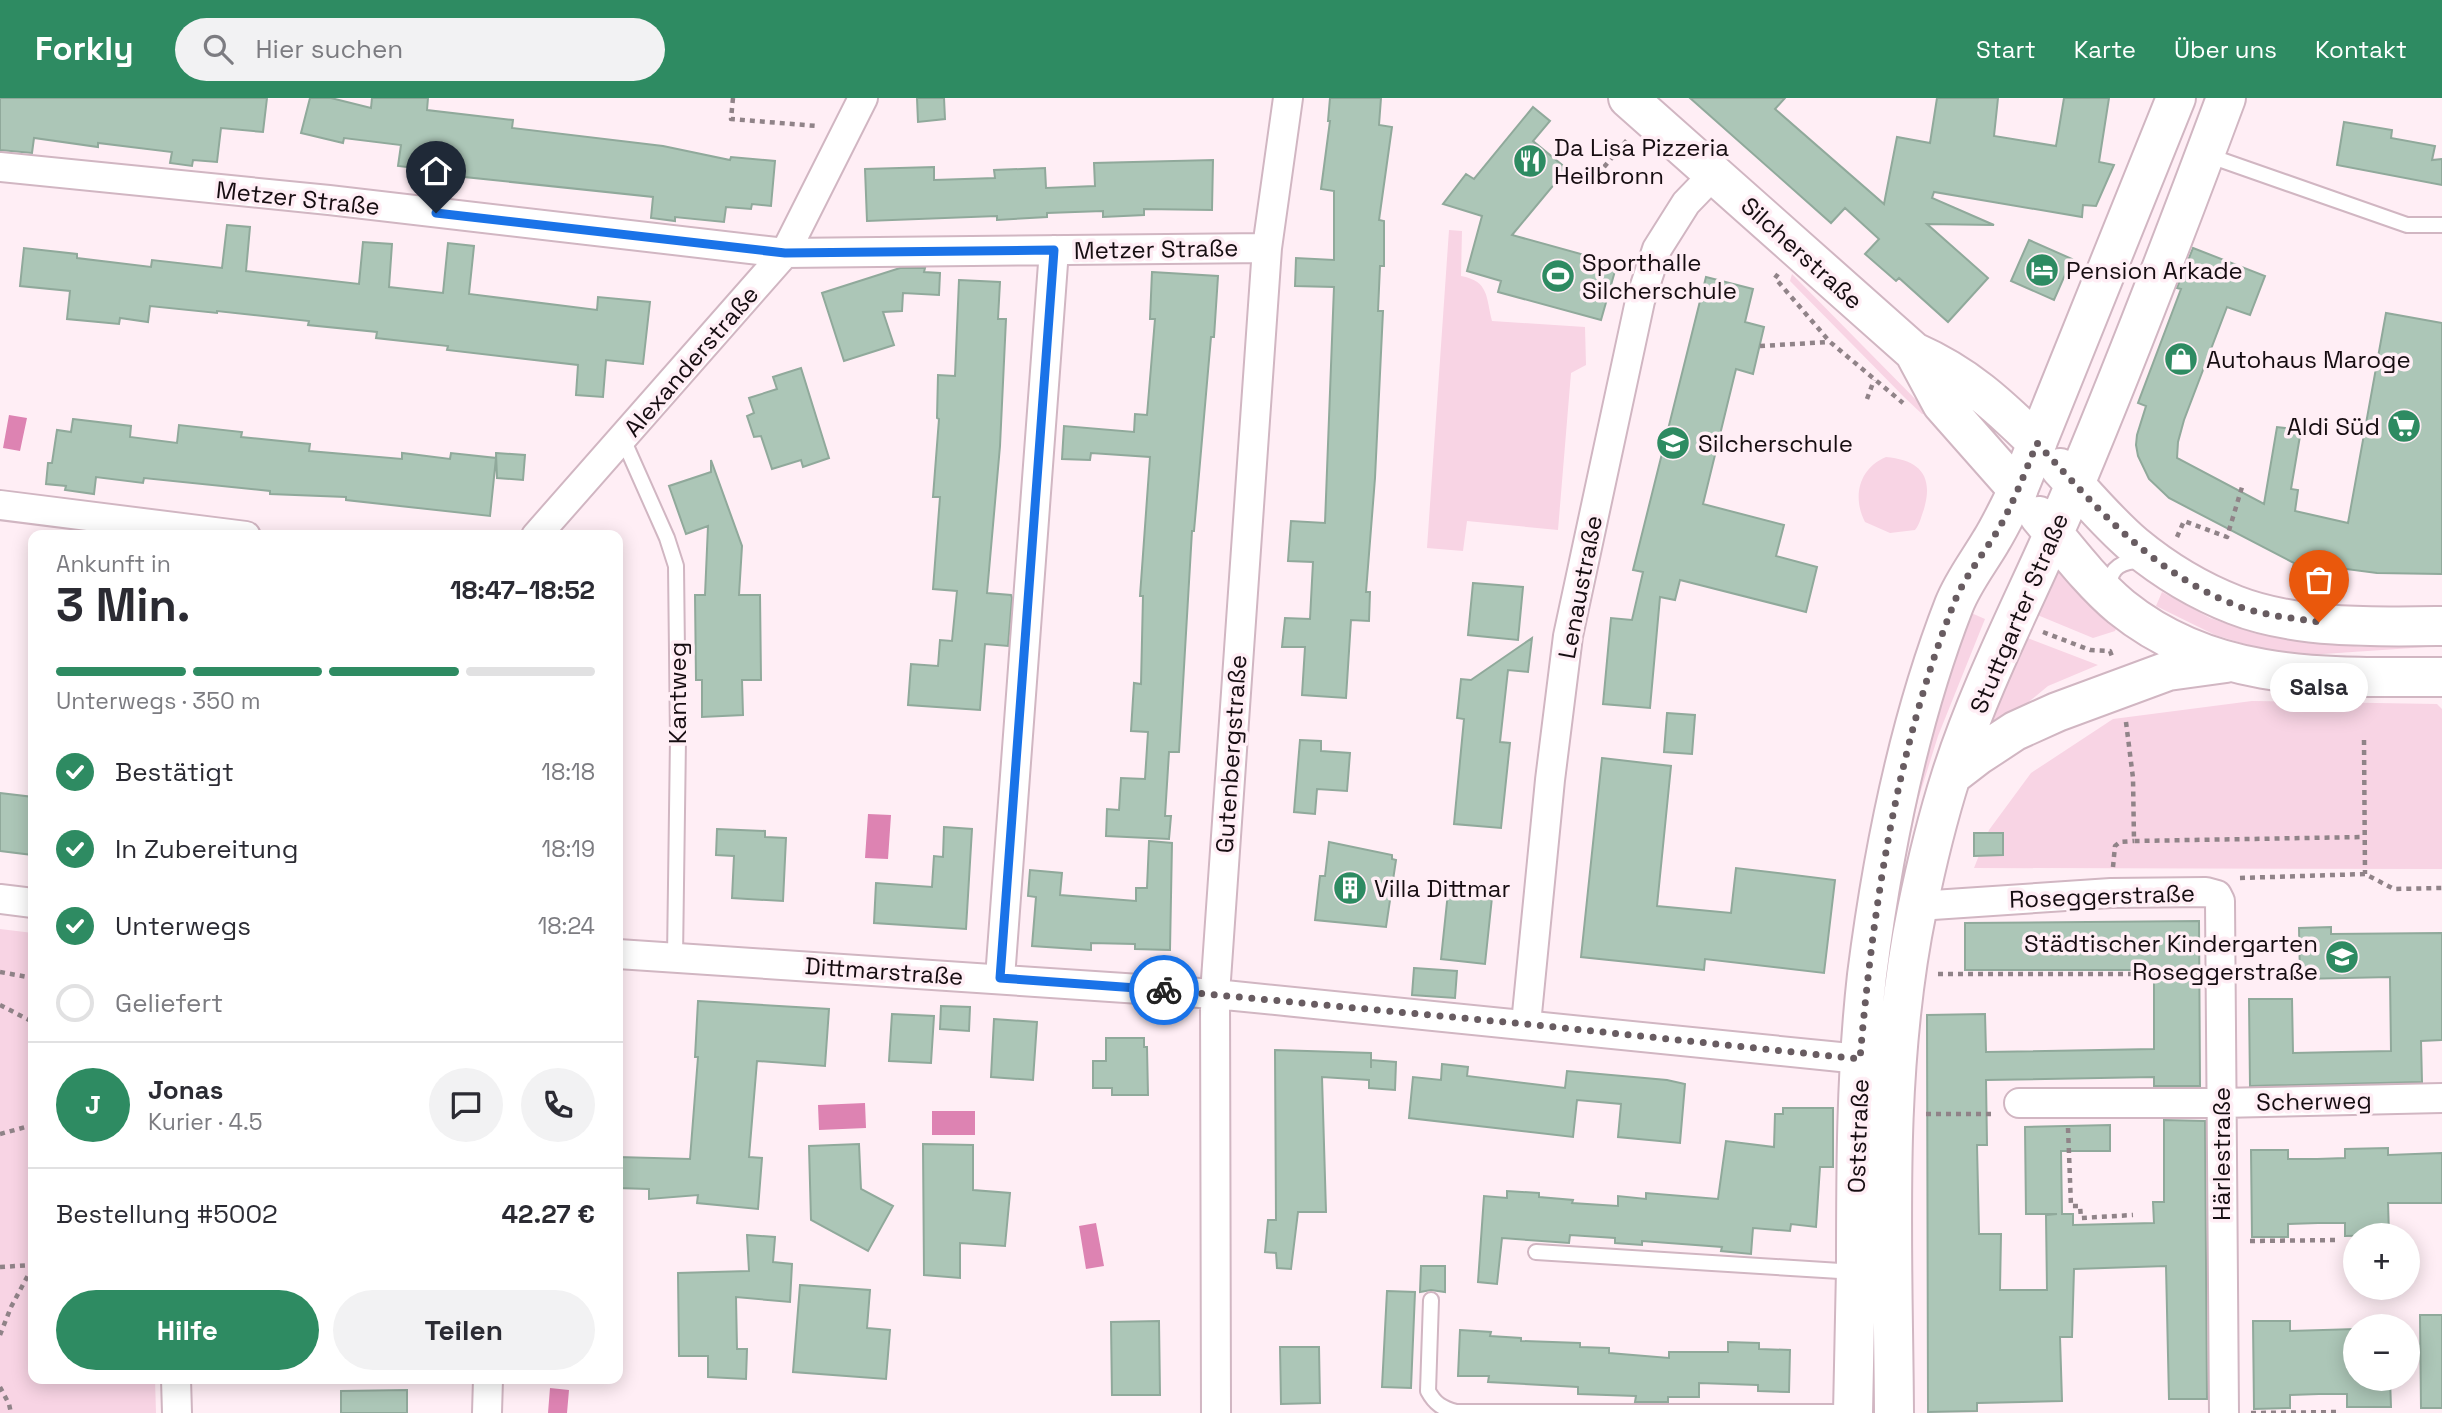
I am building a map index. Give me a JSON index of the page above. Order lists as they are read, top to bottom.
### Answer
{
  "streets": {
    "main road": ["Silcherstraße", "Stuttgarter Straße", "Oststraße"],
    "street": [
      "Metzer Straße",
      "Alexanderstraße",
      "Lenaustraße",
      "Gutenbergstraße",
      "Roseggerstraße",
      "Dittmarstraße",
      "Scherweg",
      "Härlestraße"
    ],
    "lane": ["Kantweg"]
  },
  "crossings": [
    ["Metzer Straße", "Alexanderstraße"],
    ["Metzer Straße", "Gutenbergstraße"],
    ["Silcherstraße", "Lenaustraße"],
    ["Silcherstraße", "Stuttgarter Straße"],
    ["Silcherstraße", "Oststraße"],
    ["Alexanderstraße", "Kantweg"],
    ["Lenaustraße", "Dittmarstraße"],
    ["Stuttgarter Straße", "Oststraße"],
    ["Kantweg", "Dittmarstraße"],
    ["Gutenbergstraße", "Dittmarstraße"],
    ["Roseggerstraße", "Oststraße"],
    ["Roseggerstraße", "Härlestraße"],
    ["Dittmarstraße", "Oststraße"],
    ["Scherweg", "Härlestraße"]
  ],
  "places": {
    "restaurant": ["Da Lisa Pizzeria Heilbronn"],
    "hotel": ["Pension Arkade"],
    "sports": ["Sporthalle Silcherschule"],
    "shop": ["Autohaus Maroge"],
    "supermarket": ["Aldi Süd"],
    "school or university": ["Silcherschule", "Städtischer Kindergarten Roseggerstraße"],
    "other": ["Salsa"],
    "building": ["Villa Dittmar"]
  },
  "page": {
    "header": "Forkly",
    "search": "Hier suchen",
    "nav": [
      "Start",
      "Karte",
      "Über uns",
      "Kontakt"
    ],
    "heading": ["3 Min.", "Ankunft in", "18:47–18:52"],
    "panel": [
      "Jonas",
      "Kurier · 4.5",
      "Bestellung #5002",
      "42.27 €"
    ],
    "bar": "Unterwegs · 350 m",
    "bubble": "Salsa",
    "list": [
      ["Bestätigt", "18:18"],
      ["In Zubereitung", "18:19"],
      ["Unterwegs", "18:24"],
      "Geliefert"
    ],
    "round": "J",
    "map_buttons": ["+", "−"],
    "buttons": ["Hilfe", "Teilen"]
  }
}
